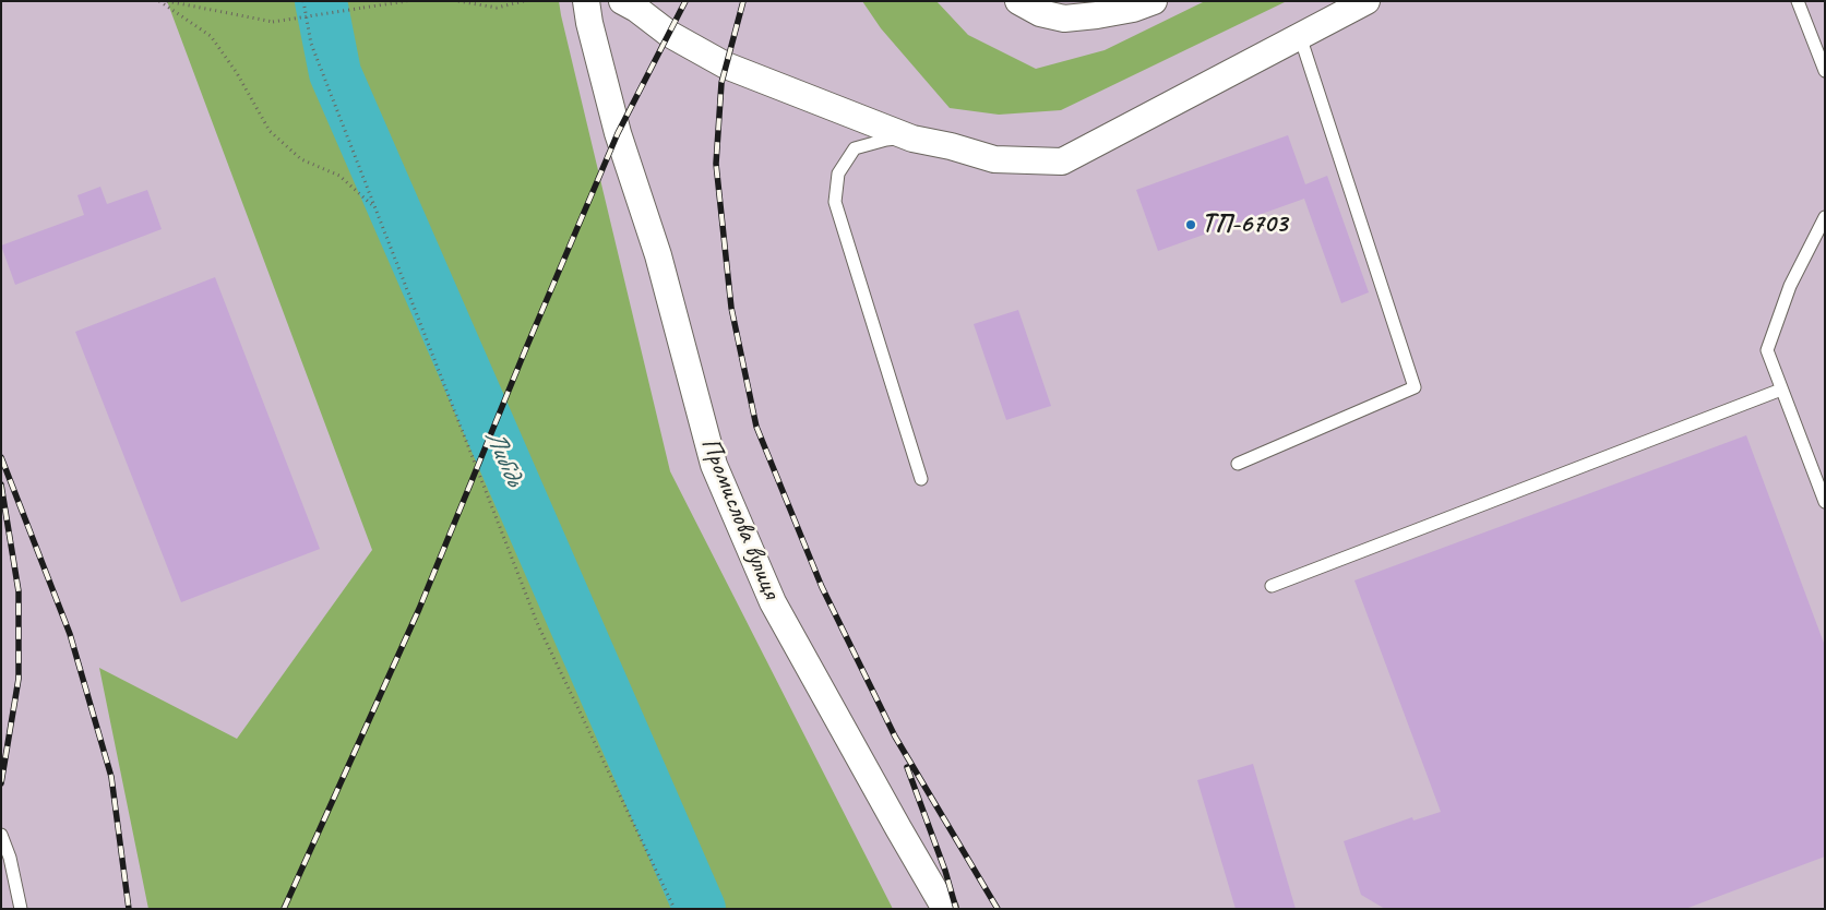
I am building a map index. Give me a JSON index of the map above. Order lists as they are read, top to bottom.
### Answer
{
  "streets": {
    "street": ["Промислова вулиця"]
  },
  "water": ["Либідь"],
  "places": ["ТП-6703"]
}
